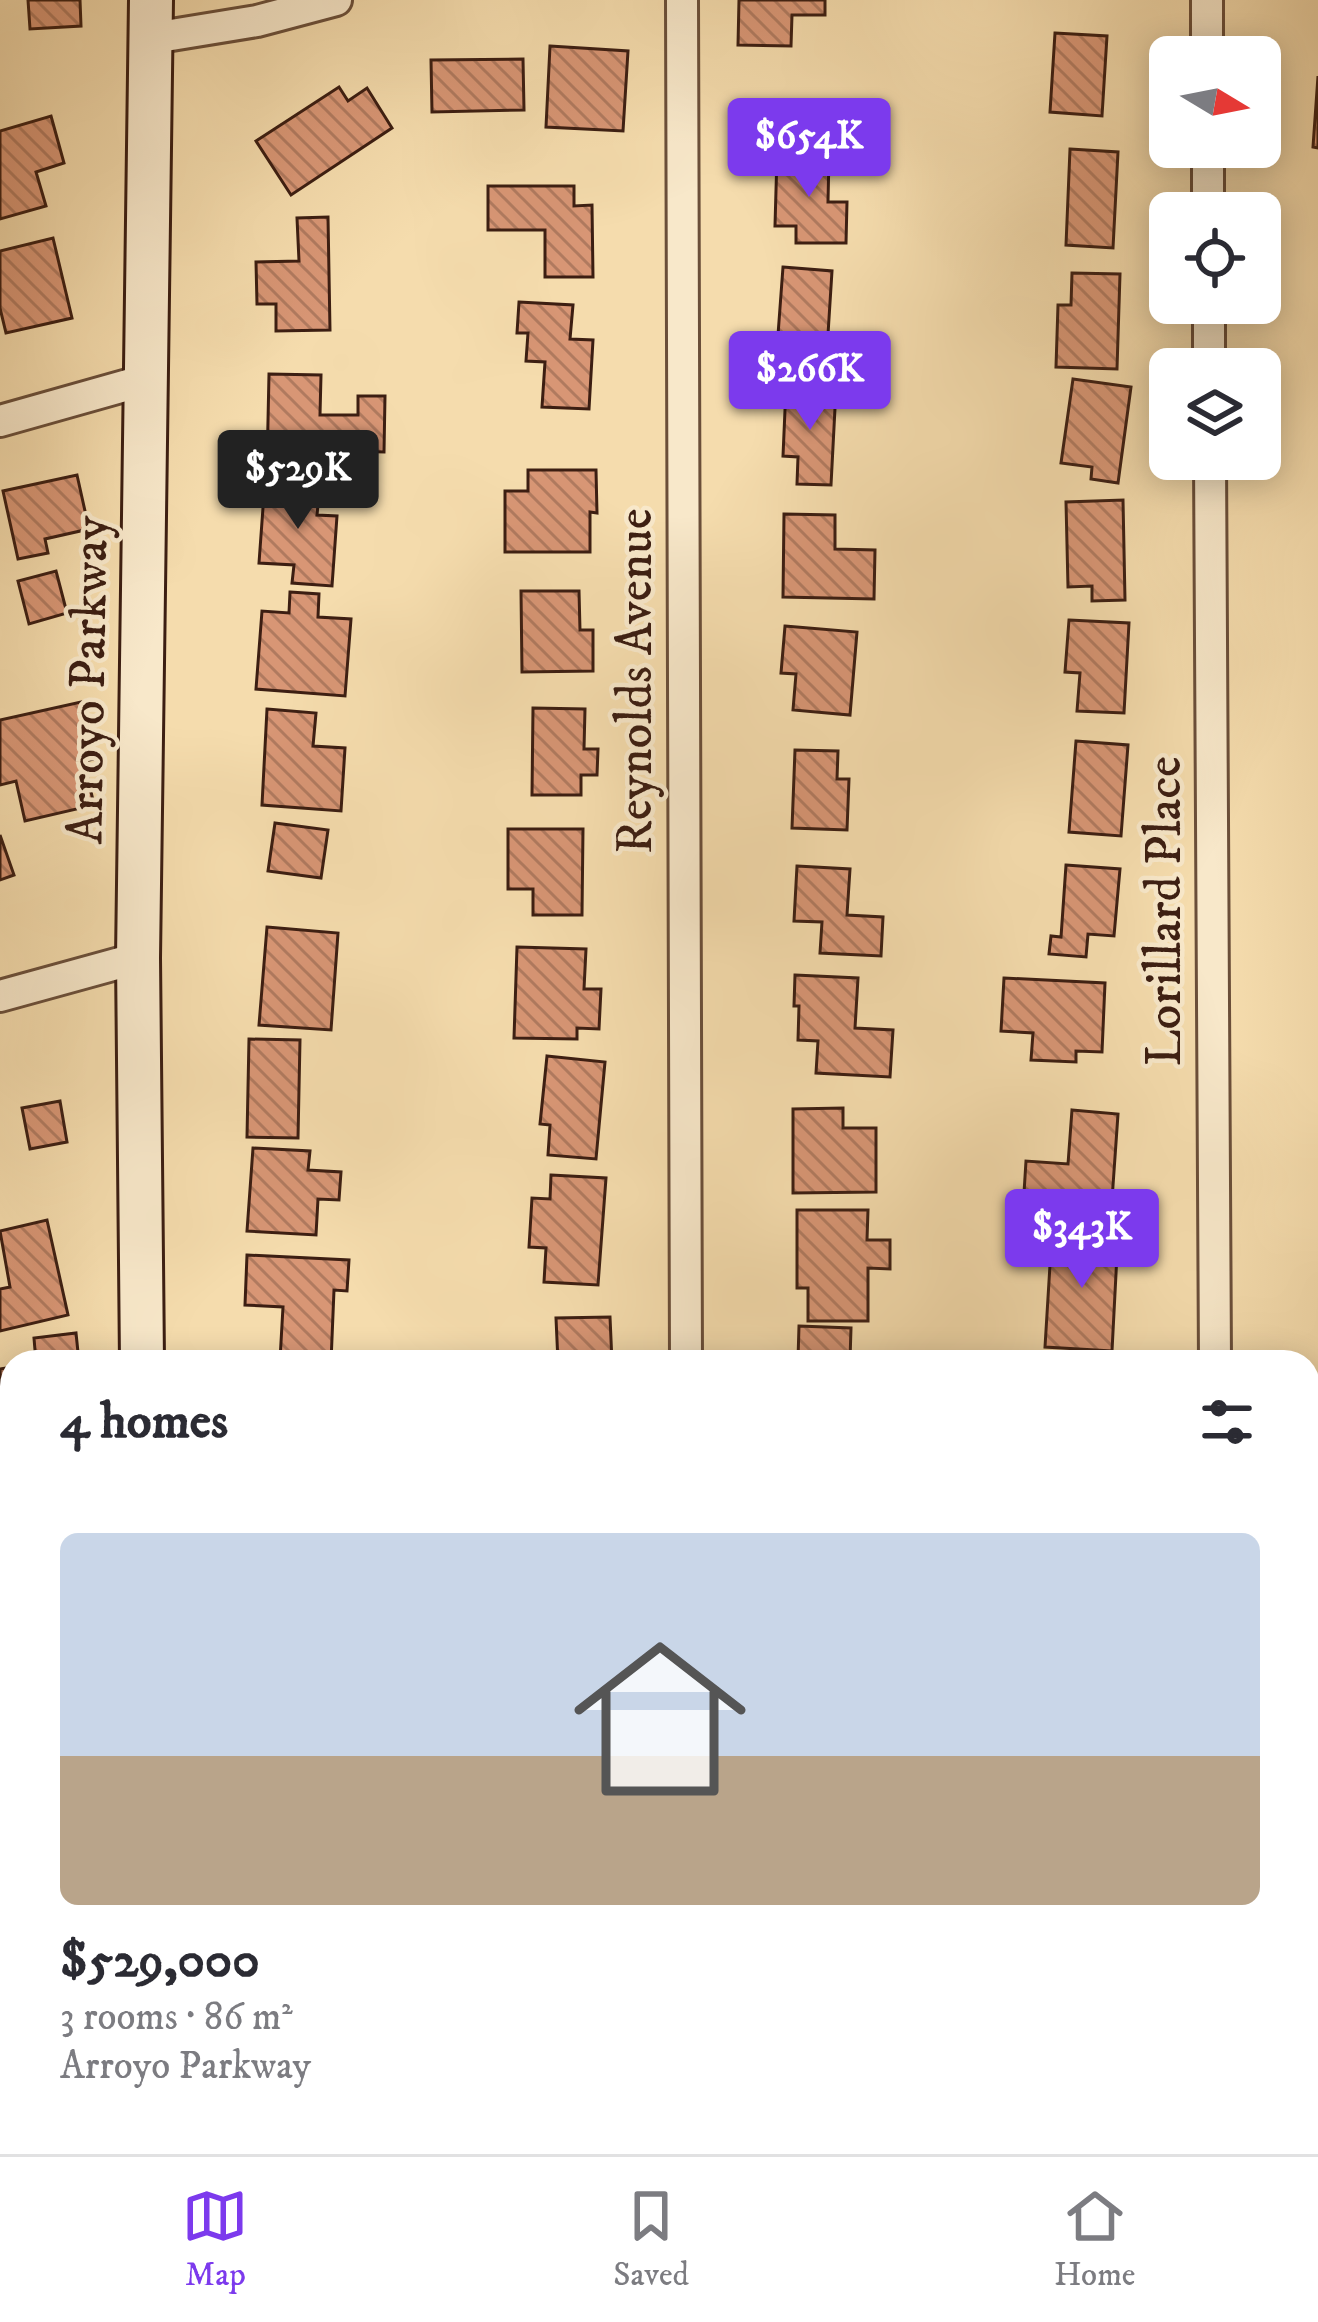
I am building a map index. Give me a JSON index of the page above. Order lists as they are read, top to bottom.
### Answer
{
  "streets": {
    "street": ["Arroyo Parkway", "Reynolds Avenue", "Lorillard Place"]
  },
  "north": "right",
  "page": {
    "price": [
      "$654K",
      "$266K",
      "$529K",
      "$343K"
    ],
    "heading": "4 homes",
    "list": [
      {
        "name": "$529,000",
        "note": "3 rooms · 86 m² · Arroyo Parkway"
      }
    ],
    "tabs": ["Map", "Saved", "Home"]
  }
}
